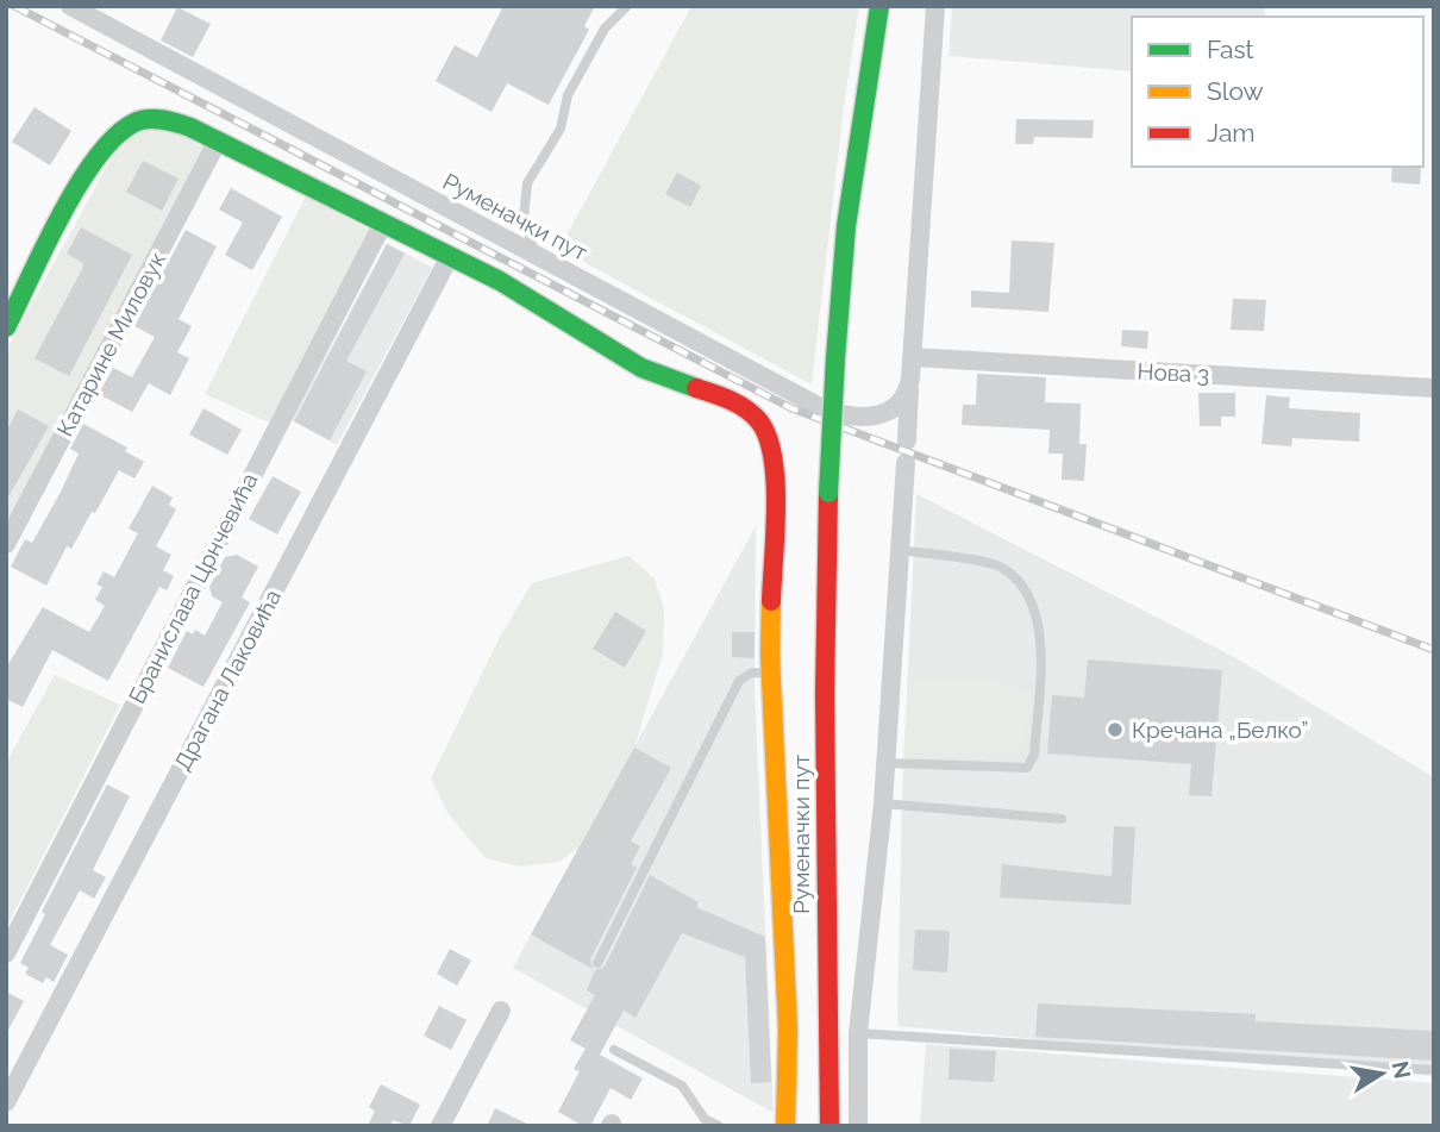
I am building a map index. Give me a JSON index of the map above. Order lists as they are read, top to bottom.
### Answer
{
  "streets": {
    "street": [
      "Руменачки пут",
      "Катарине Миловук",
      "Нова 3",
      "Бранислава Црнчевића",
      "Драгана Лаковића"
    ]
  },
  "places": ["Кречана „Белко”"],
  "legend": ["Fast", "Slow", "Jam"],
  "north": "right"
}
